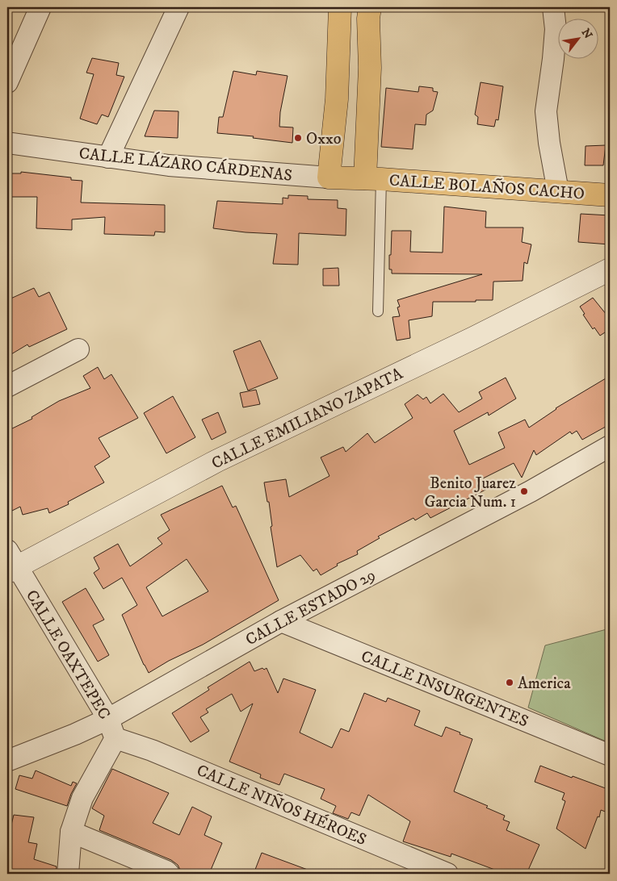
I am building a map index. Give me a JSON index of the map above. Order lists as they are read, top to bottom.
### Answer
{
  "streets": {
    "main road": ["CALLE LÁZARO CÁRDENAS", "CALLE BOLAÑOS CACHO"],
    "street": [
      "CALLE EMILIANO ZAPATA",
      "CALLE ESTADO 29",
      "CALLE OAXTEPEC",
      "CALLE INSURGENTES",
      "CALLE NIÑOS HÉROES"
    ]
  },
  "crossings": [
    ["CALLE LÁZARO CÁRDENAS", "CALLE BOLAÑOS CACHO"],
    ["CALLE EMILIANO ZAPATA", "CALLE OAXTEPEC"],
    ["CALLE ESTADO 29", "CALLE OAXTEPEC"],
    ["CALLE ESTADO 29", "CALLE INSURGENTES"],
    ["CALLE OAXTEPEC", "CALLE NIÑOS HÉROES"]
  ],
  "places": ["Oxxo", "Benito Juarez Garcia Num. 1", "America"],
  "north": "top right"
}
